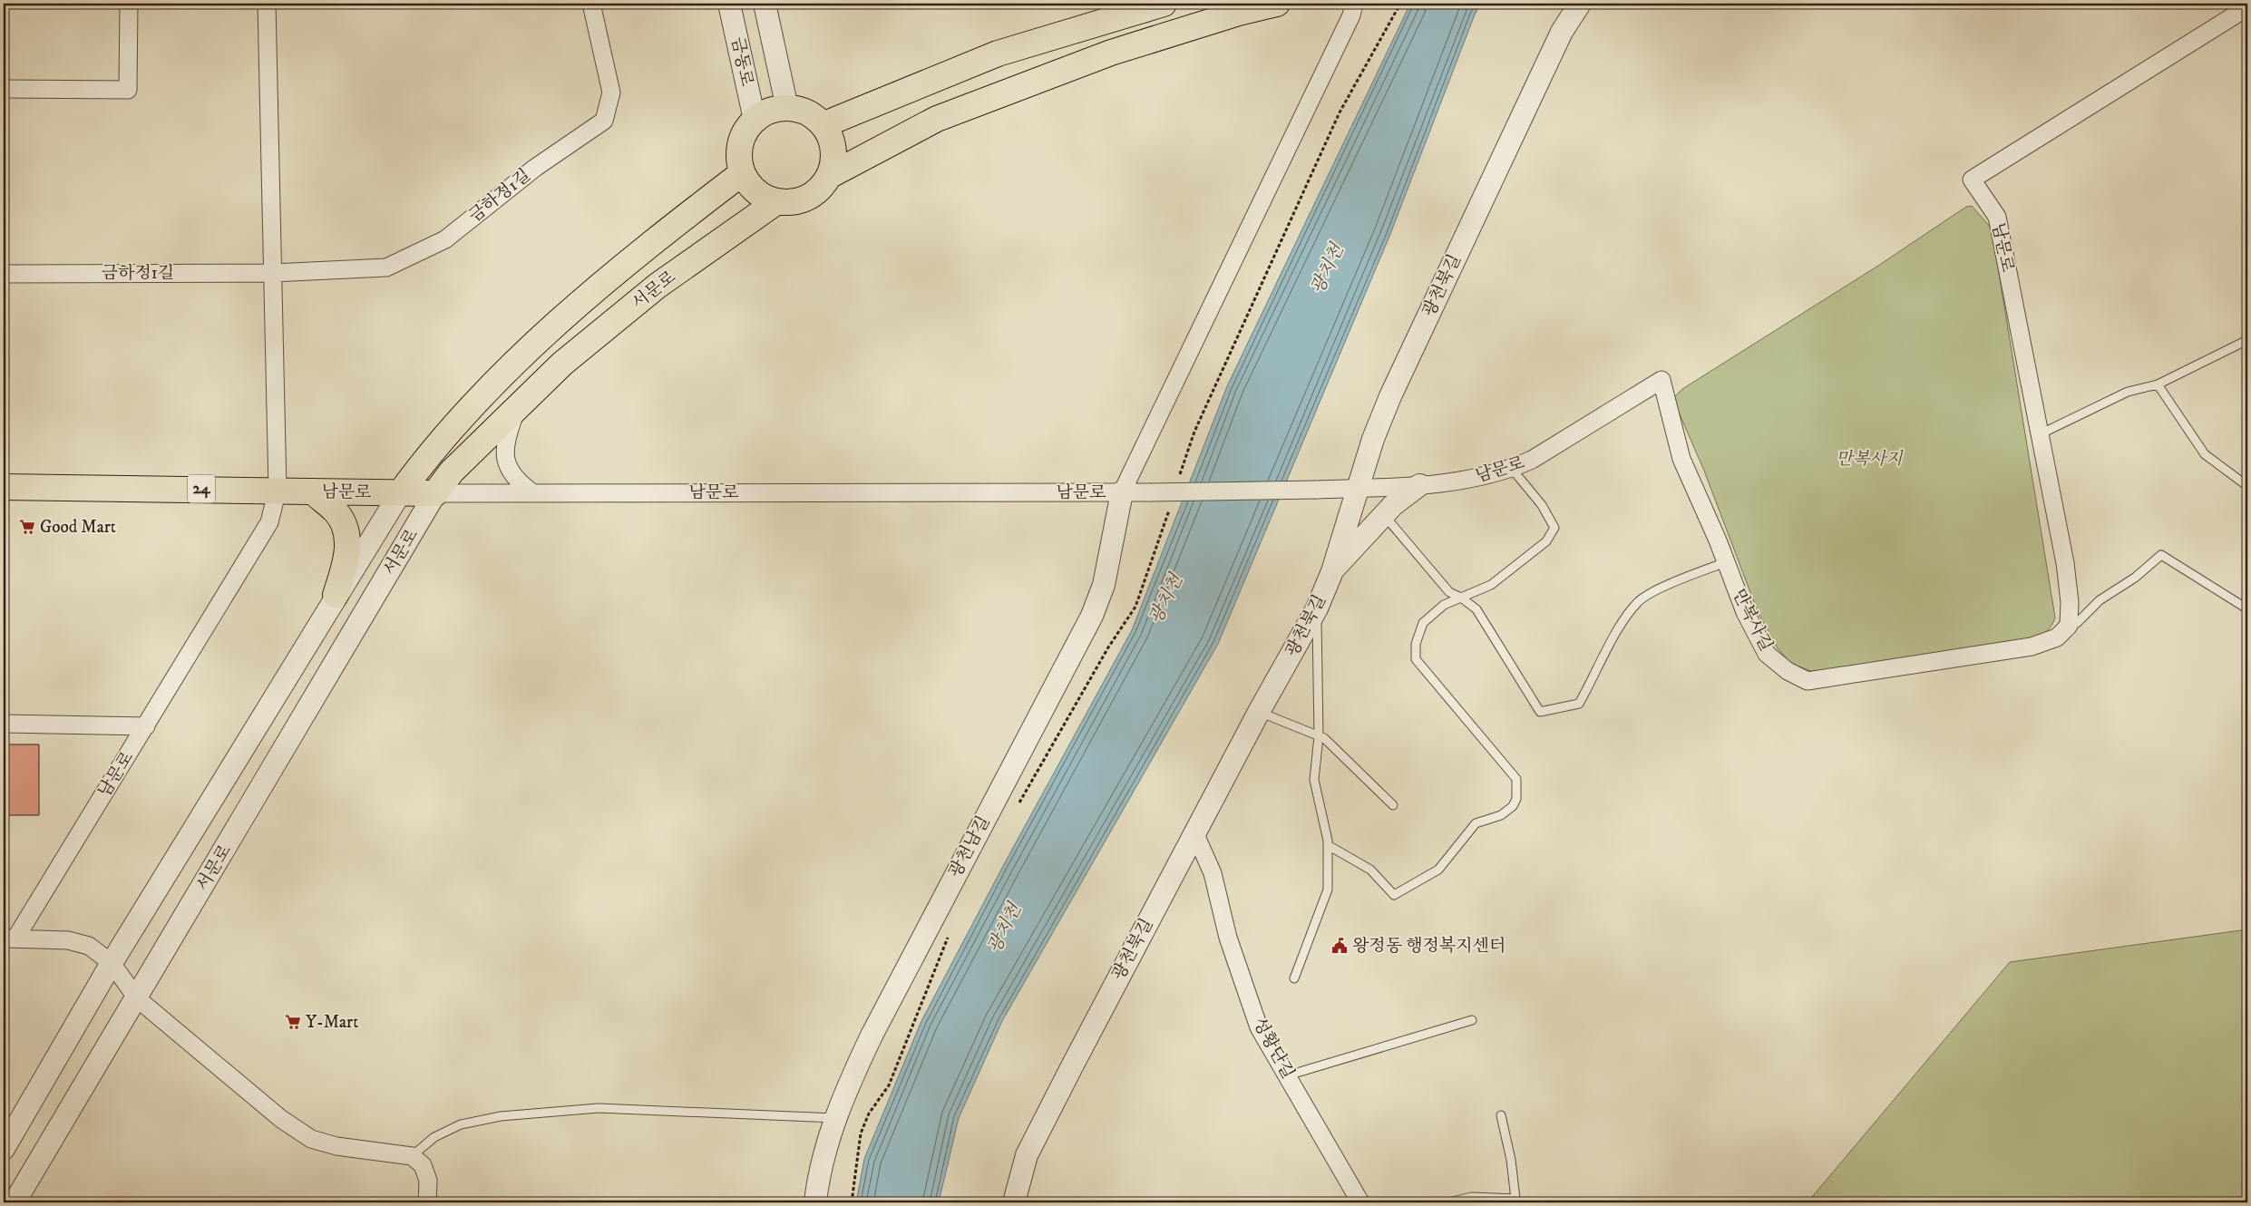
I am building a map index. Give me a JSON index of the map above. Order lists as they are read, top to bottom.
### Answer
{
  "streets": {
    "main road": ["남문로", "서문로", "24"],
    "street": [
      "금동로",
      "금하정1길",
      "광천북길",
      "만복사길",
      "광천남길",
      "성황단길"
    ]
  },
  "crossings": [
    ["금동로", "서문로"],
    ["남문로", "광천북길"],
    ["남문로", "서문로"],
    ["남문로", "만복사길"],
    ["남문로", "광천남길"],
    ["광천북길", "성황단길"]
  ],
  "water": ["광치천"],
  "parks": ["만복사지"],
  "places": {
    "supermarket": ["Good Mart", "Y-Mart"],
    "public building": ["왕정동 행정복지센터"]
  }
}
